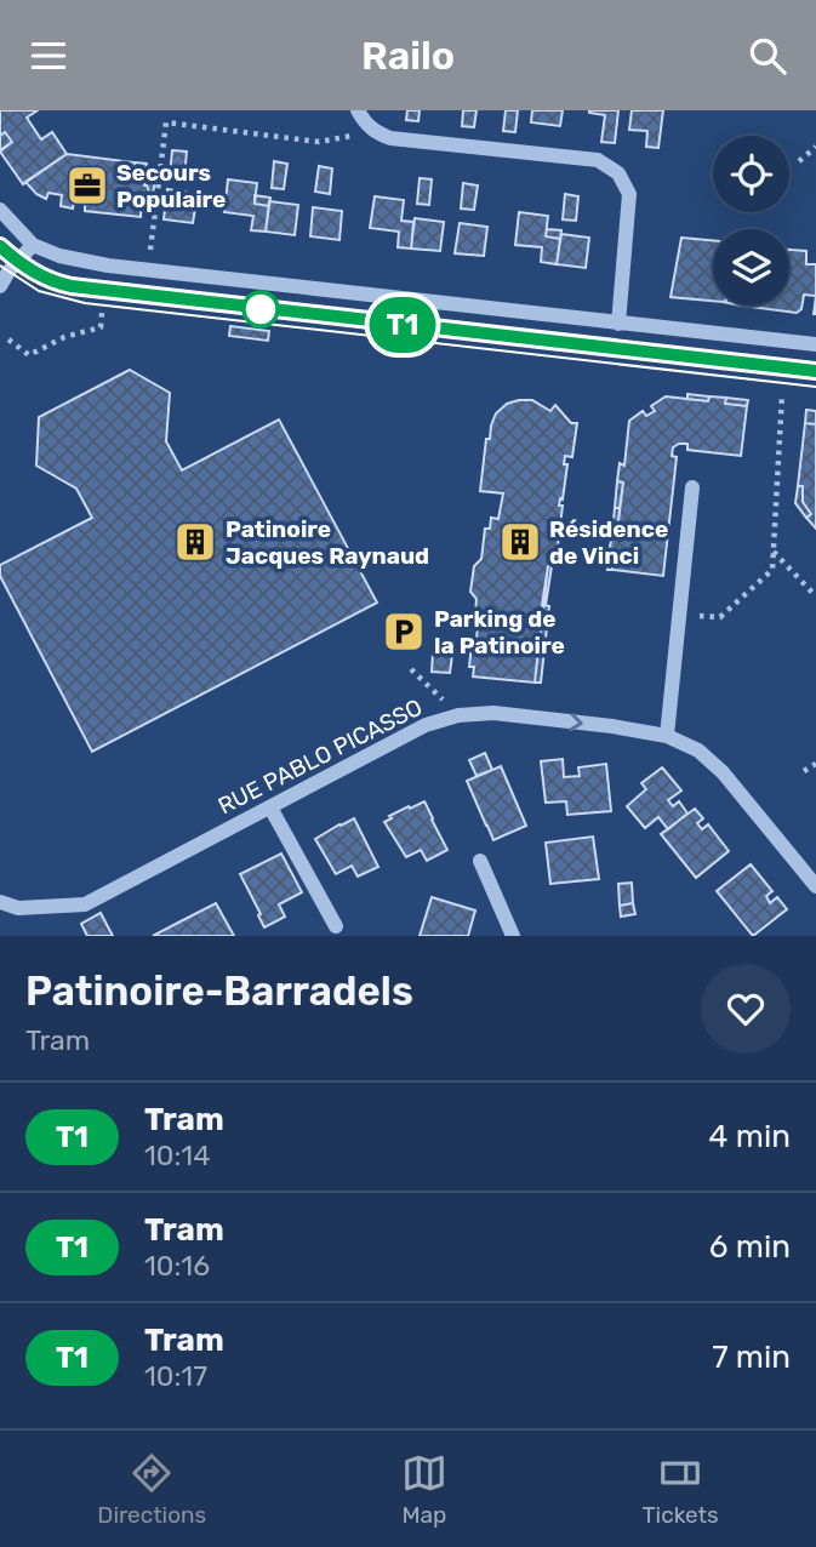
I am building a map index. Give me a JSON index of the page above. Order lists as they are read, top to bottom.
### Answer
{
  "streets": {
    "street": ["RUE PABLO PICASSO"]
  },
  "places": {
    "office": ["Secours Populaire"],
    "building": ["Patinoire Jacques Raynaud", "Résidence de Vinci"],
    "parking": ["Parking de la Patinoire"]
  },
  "lines": ["tram line T1"],
  "page": {
    "header": "Railo",
    "on_map": "T1",
    "heading": ["Patinoire-Barradels", "Tram"],
    "list": [
      {
        "mark": "T1",
        "name": "Tram",
        "note": "10:14",
        "value": "4 min"
      },
      {
        "mark": "T1",
        "name": "Tram",
        "note": "10:16",
        "value": "6 min"
      },
      {
        "mark": "T1",
        "name": "Tram",
        "note": "10:17",
        "value": "7 min"
      }
    ],
    "tabs": ["Directions", "Map", "Tickets"]
  }
}
